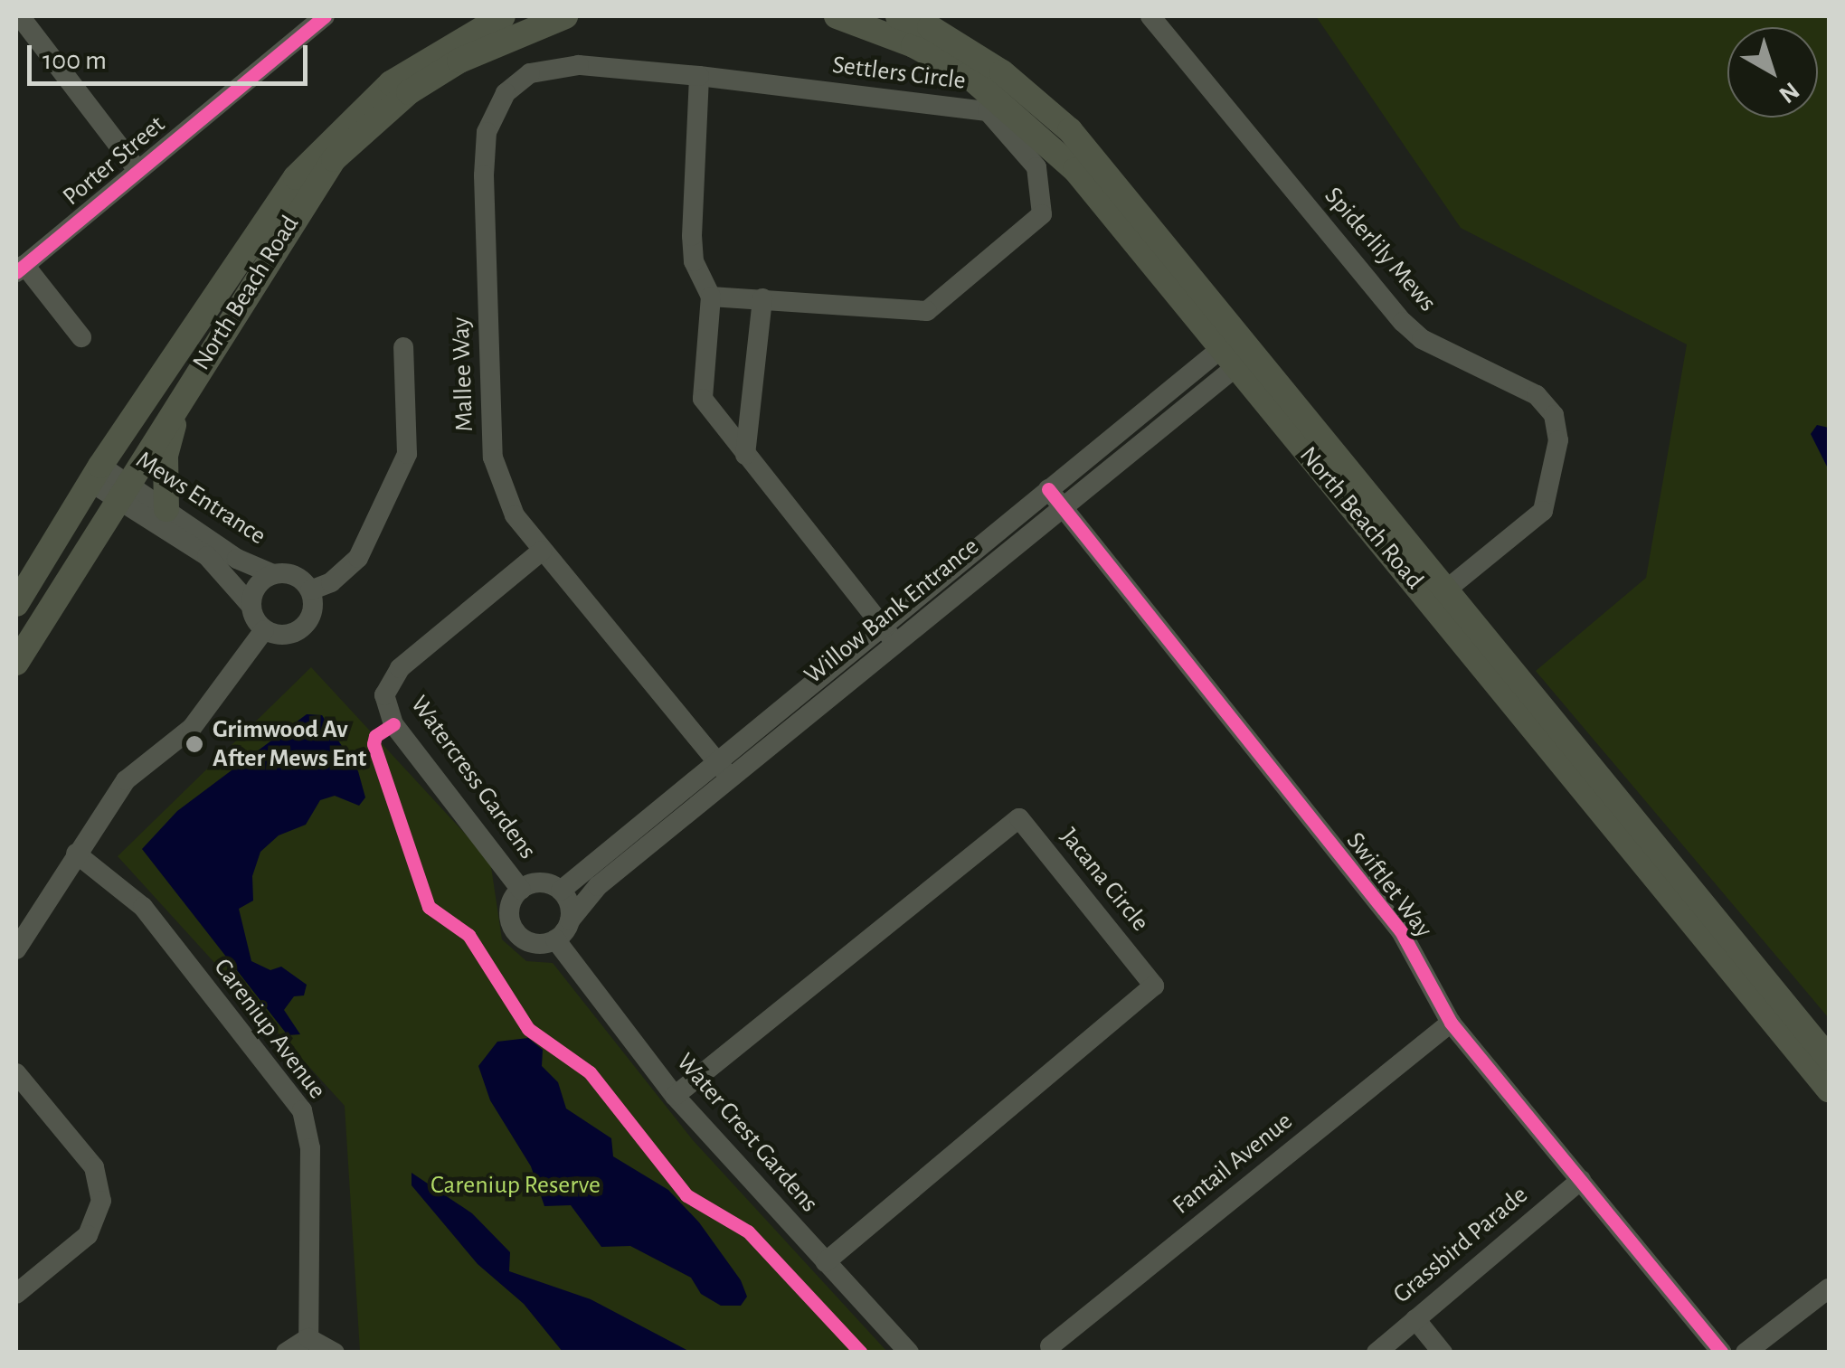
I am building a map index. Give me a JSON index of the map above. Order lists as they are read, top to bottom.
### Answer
{
  "streets": {
    "main road": ["North Beach Road"],
    "street": [
      "Settlers Circle",
      "Porter Street",
      "Spiderlily Mews",
      "Mallee Way",
      "Mews Entrance",
      "Willow Bank Entrance",
      "Watercress Gardens",
      "Jacana Circle",
      "Swiftlet Way",
      "Careniup Avenue",
      "Water Crest Gardens",
      "Fantail Avenue",
      "Grassbird Parade"
    ]
  },
  "crossings": [
    ["Settlers Circle", "Mallee Way"],
    ["Spiderlily Mews", "North Beach Road"],
    ["North Beach Road", "Mews Entrance"],
    ["North Beach Road", "Willow Bank Entrance"],
    ["Mallee Way", "Willow Bank Entrance"],
    ["Mallee Way", "Watercress Gardens"],
    ["Willow Bank Entrance", "Watercress Gardens"],
    ["Willow Bank Entrance", "Swiftlet Way"],
    ["Willow Bank Entrance", "Water Crest Gardens"],
    ["Watercress Gardens", "Water Crest Gardens"],
    ["Jacana Circle", "Water Crest Gardens"],
    ["Swiftlet Way", "Fantail Avenue"],
    ["Swiftlet Way", "Grassbird Parade"]
  ],
  "parks": ["Careniup Reserve"],
  "places": ["Grimwood Av After Mews Ent"],
  "scale_bar": "100 m",
  "north": "bottom right"
}
